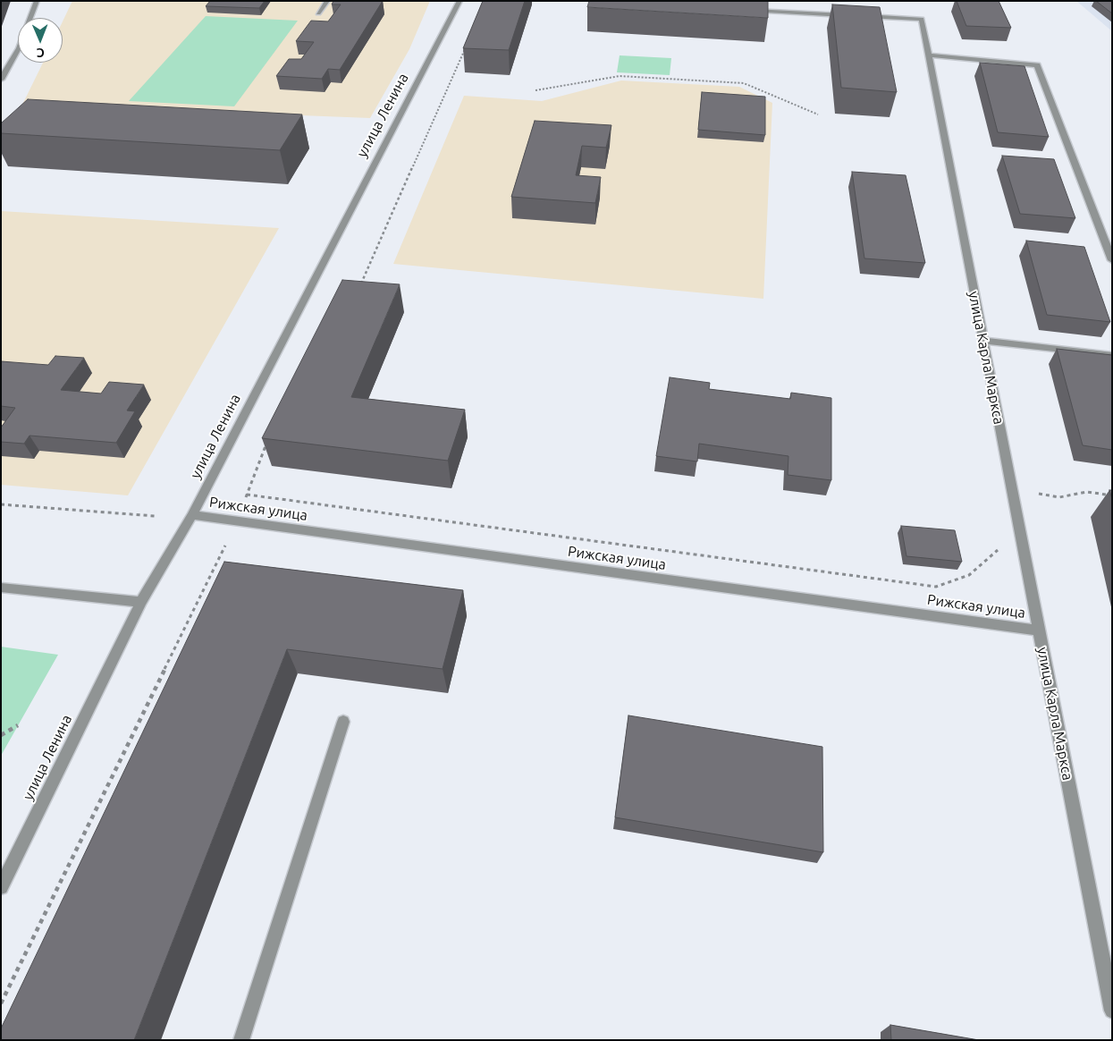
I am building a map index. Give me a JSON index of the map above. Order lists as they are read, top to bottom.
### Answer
{
  "streets": {
    "street": ["улица Ленина", "улица Карла Маркса", "Рижская улица"]
  },
  "crossings": [
    ["улица Ленина", "Рижская улица"],
    ["улица Карла Маркса", "Рижская улица"]
  ],
  "north": "bottom"
}
